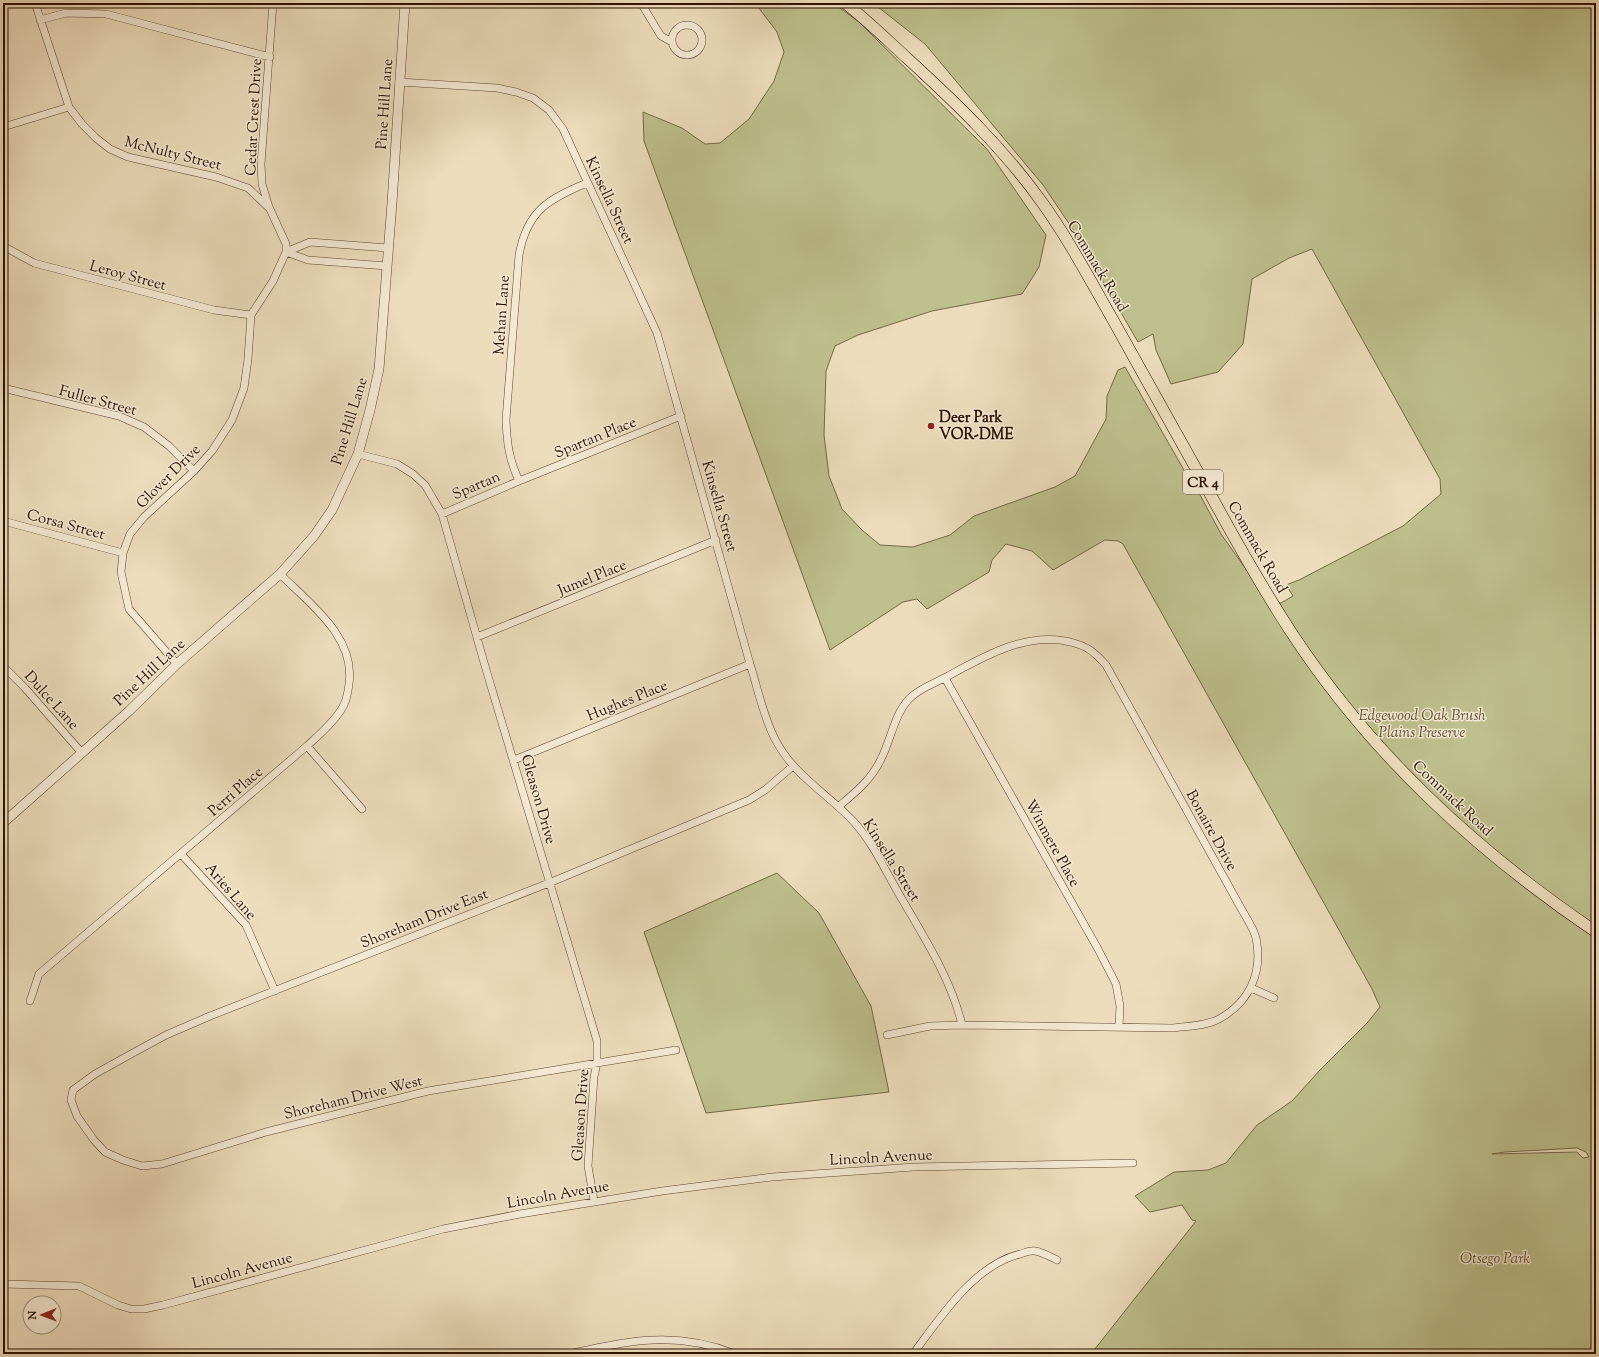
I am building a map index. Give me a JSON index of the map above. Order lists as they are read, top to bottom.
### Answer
{
  "streets": {
    "main road": ["Commack Road", "CR 4"],
    "street": [
      "Pine Hill Lane",
      "Cedar Crest Drive",
      "McNulty Street",
      "Kinsella Street",
      "Leroy Street",
      "Mehan Lane",
      "Fuller Street",
      "Spartan Place",
      "Glover Drive",
      "Spartan",
      "Corsa Street",
      "Jumel Place",
      "Dulce Lane",
      "Hughes Place",
      "Perri Place",
      "Gleason Drive",
      "Bonaire Drive",
      "Winmere Place",
      "Aries Lane",
      "Shoreham Drive East",
      "Shoreham Drive West",
      "Lincoln Avenue"
    ]
  },
  "crossings": [
    ["Pine Hill Lane", "Kinsella Street"],
    ["Pine Hill Lane", "Glover Drive"],
    ["Pine Hill Lane", "Dulce Lane"],
    ["Pine Hill Lane", "Perri Place"],
    ["Pine Hill Lane", "Gleason Drive"],
    ["Cedar Crest Drive", "McNulty Street"],
    ["Cedar Crest Drive", "Glover Drive"],
    ["Kinsella Street", "Mehan Lane"],
    ["Kinsella Street", "Spartan Place"],
    ["Kinsella Street", "Jumel Place"],
    ["Kinsella Street", "Hughes Place"],
    ["Kinsella Street", "Bonaire Drive"],
    ["Kinsella Street", "Shoreham Drive East"],
    ["Leroy Street", "Glover Drive"],
    ["Mehan Lane", "Spartan Place"],
    ["Mehan Lane", "Spartan"],
    ["Fuller Street", "Glover Drive"],
    ["Spartan Place", "Spartan"],
    ["Glover Drive", "Corsa Street"],
    ["Spartan", "Gleason Drive"],
    ["Jumel Place", "Gleason Drive"],
    ["Hughes Place", "Gleason Drive"],
    ["Perri Place", "Aries Lane"],
    ["Gleason Drive", "Shoreham Drive East"],
    ["Gleason Drive", "Shoreham Drive West"],
    ["Gleason Drive", "Lincoln Avenue"],
    ["Bonaire Drive", "Winmere Place"],
    ["Aries Lane", "Shoreham Drive East"],
    ["Shoreham Drive East", "Shoreham Drive West"]
  ],
  "parks": ["Edgewood Oak Brush Plains Preserve", "Otsego Park"],
  "places": ["Deer Park VOR-DME"],
  "north": "left"
}
